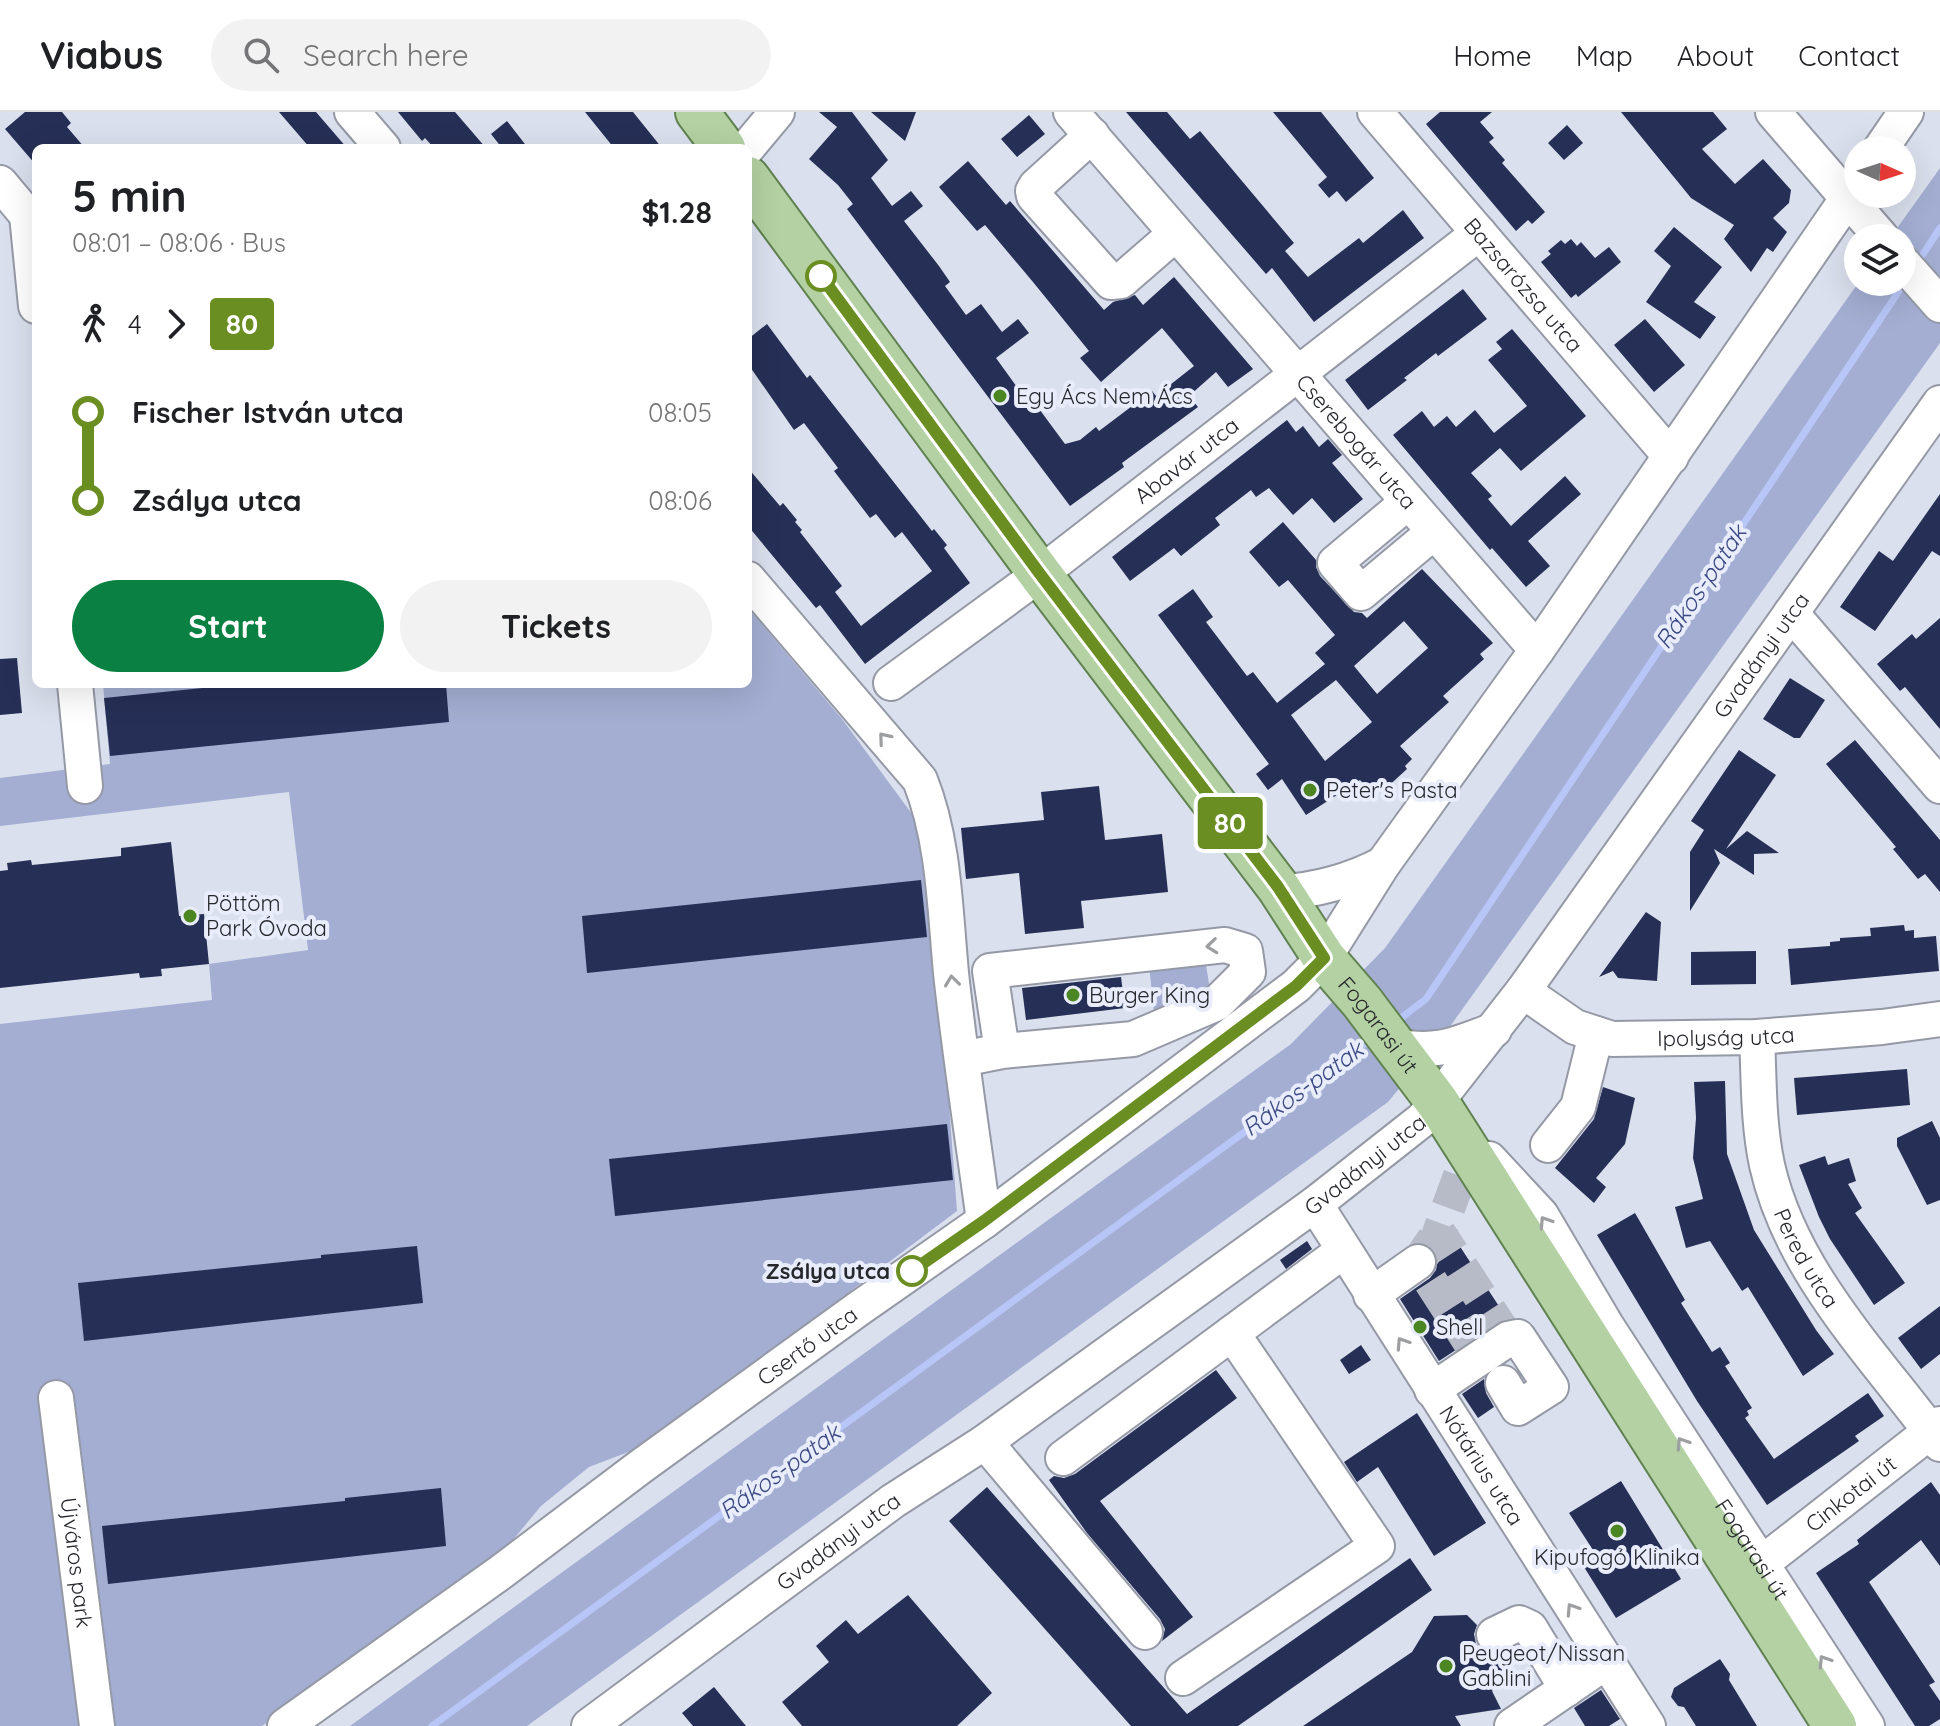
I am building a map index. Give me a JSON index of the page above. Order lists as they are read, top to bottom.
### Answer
{
  "streets": {
    "main road": ["Fogarasi út"],
    "street": [
      "Bazsarózsa utca",
      "Cserebogár utca",
      "Abavár utca",
      "Gvadányi utca",
      "Ipolyság utca",
      "Pered utca",
      "Csertő utca",
      "Nótárius utca",
      "Cinkotai út",
      "Újváros park"
    ]
  },
  "crossings": [
    ["Bazsarózsa utca", "Abavár utca"],
    ["Cserebogár utca", "Abavár utca"],
    ["Abavár utca", "Fogarasi út"],
    ["Gvadányi utca", "Fogarasi út"],
    ["Gvadányi utca", "Ipolyság utca"],
    ["Gvadányi utca", "Nótárius utca"],
    ["Fogarasi út", "Csertő utca"],
    ["Fogarasi út", "Cinkotai út"],
    ["Ipolyság utca", "Pered utca"],
    ["Pered utca", "Cinkotai út"]
  ],
  "water": ["Rákos-patak"],
  "places": [
    "Egy Ács Nem Ács",
    "Peter's Pasta",
    "Pöttöm Park Óvoda",
    "Burger King",
    "Zsálya utca",
    "Shell",
    "Kipufogó Klinika",
    "Peugeot/Nissan Gablini"
  ],
  "lines": ["bus line 80"],
  "north": "right",
  "page": {
    "header": "Viabus",
    "search": "Search here",
    "nav": [
      "Home",
      "Map",
      "About",
      "Contact"
    ],
    "on_map": "80",
    "heading": ["5 min", "08:01 – 08:06 · Bus", "$1.28"],
    "legs": ["4", "80"],
    "list": [
      {
        "name": "Fischer István utca",
        "value": "08:05"
      },
      {
        "name": "Zsálya utca",
        "value": "08:06"
      }
    ],
    "buttons": ["Start", "Tickets"]
  }
}
